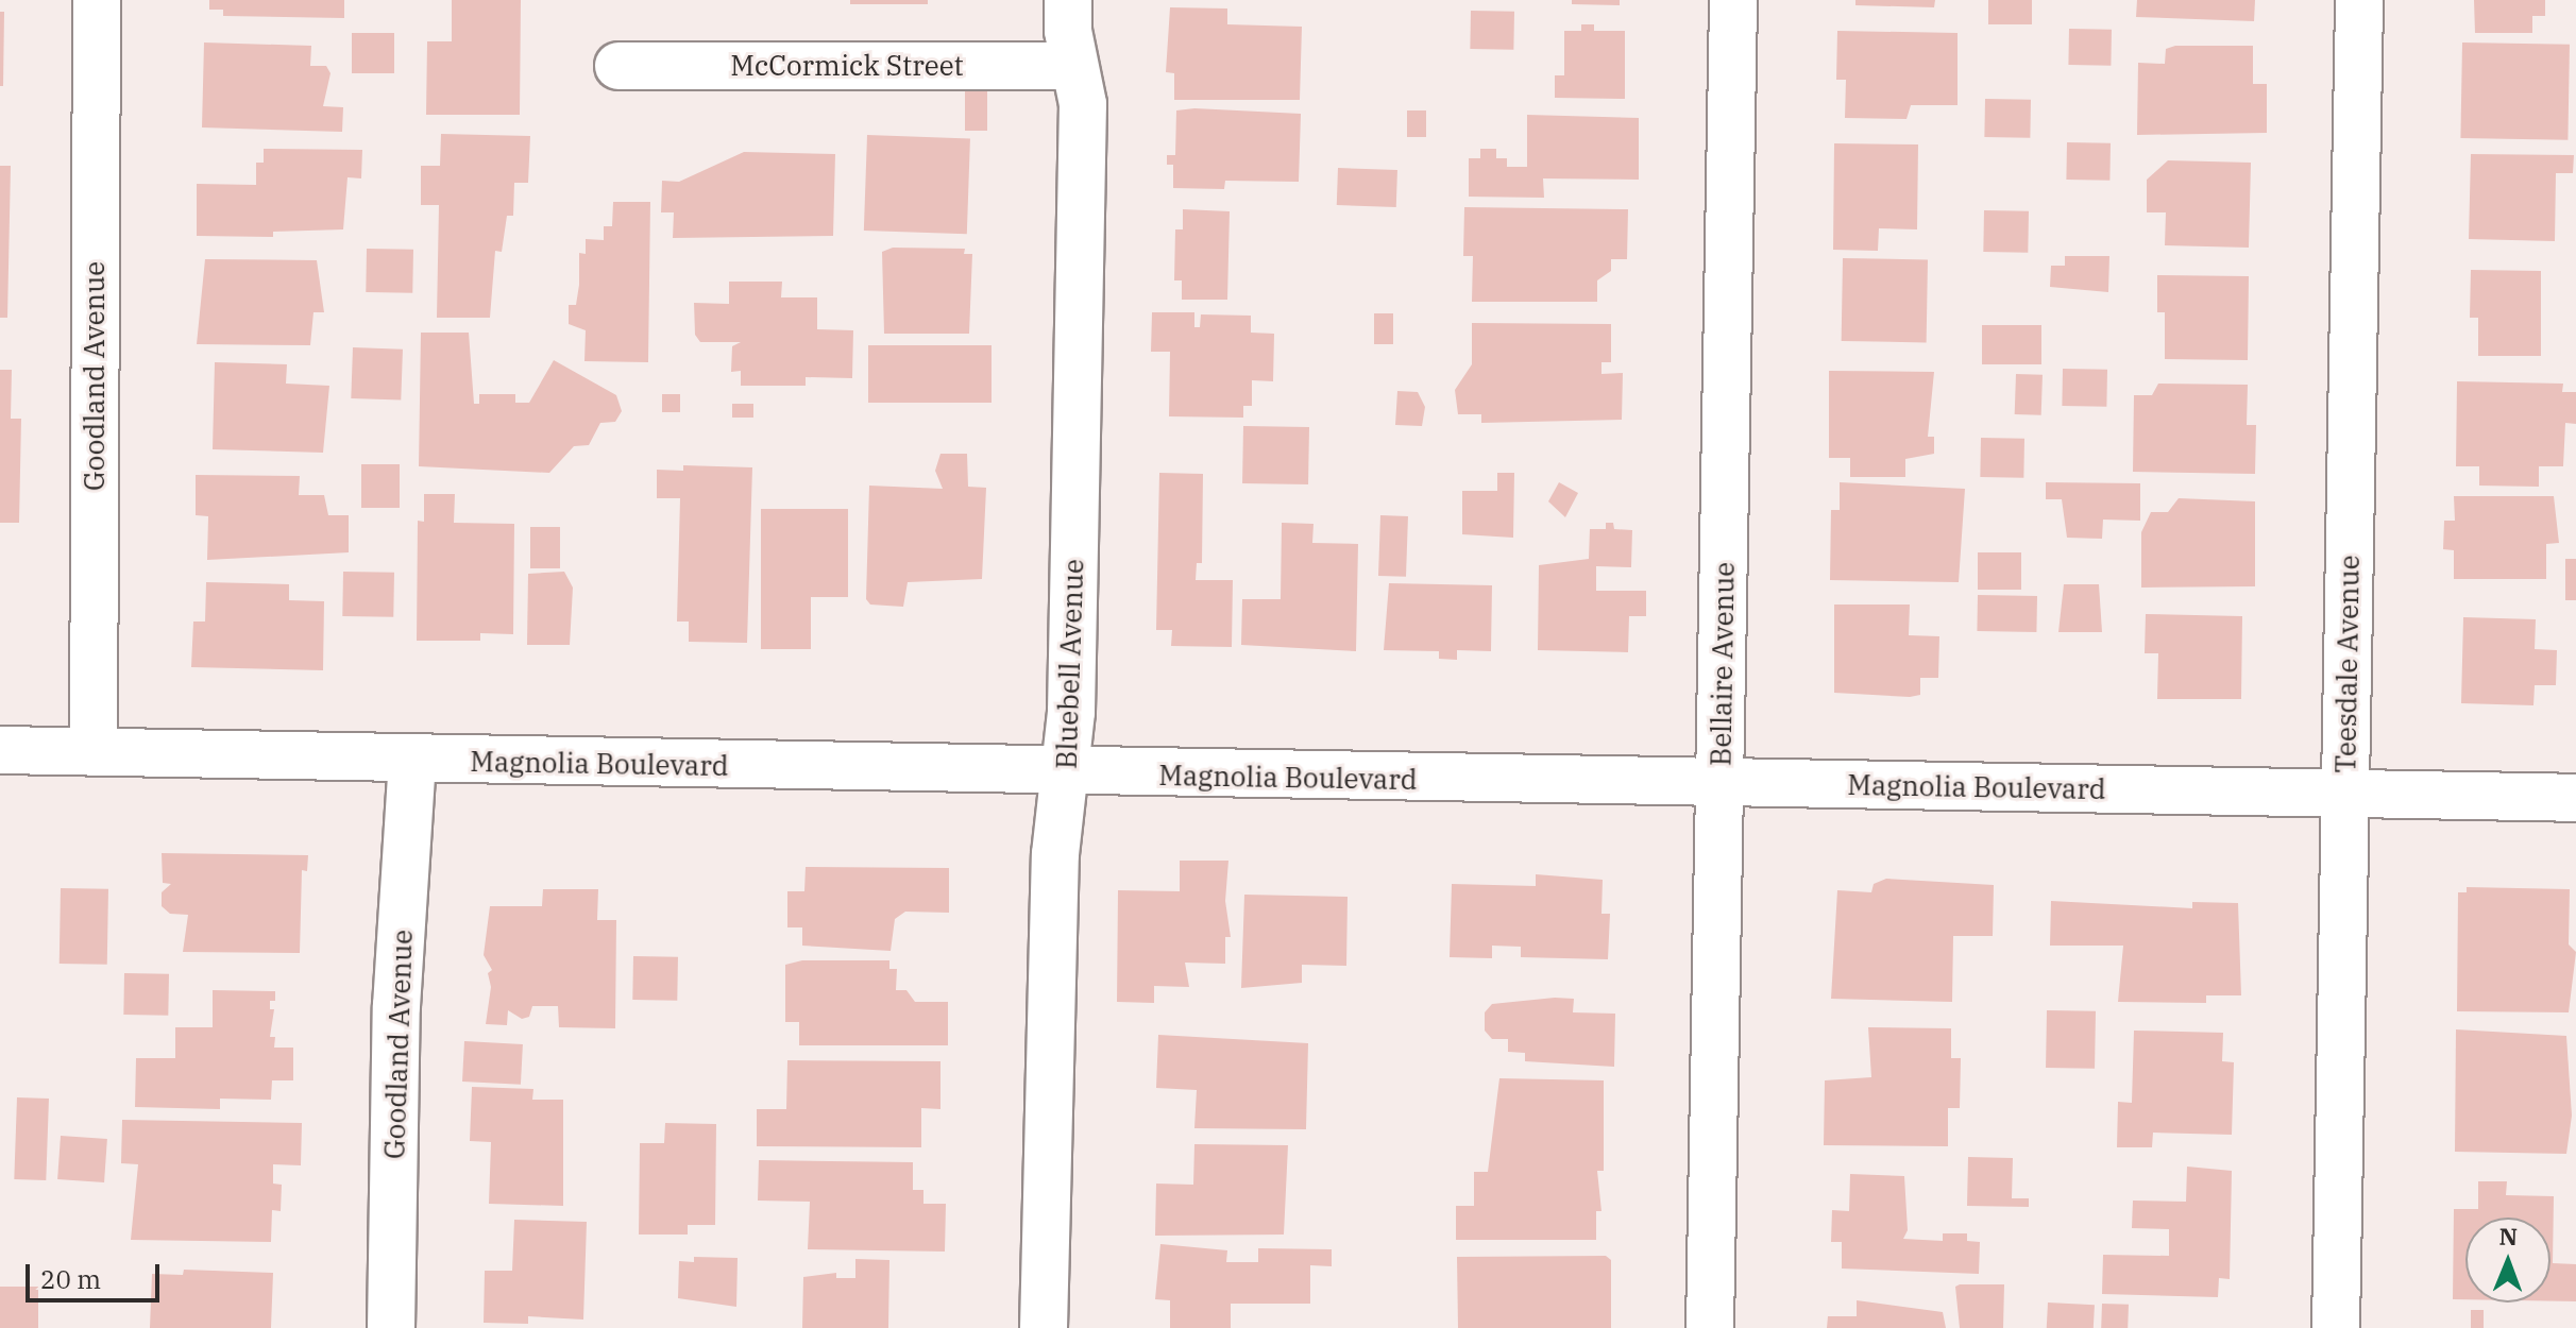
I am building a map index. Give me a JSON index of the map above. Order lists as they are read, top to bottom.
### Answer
{
  "streets": {
    "street": [
      "McCormick Street",
      "Goodland Avenue",
      "Bluebell Avenue",
      "Bellaire Avenue",
      "Teesdale Avenue",
      "Magnolia Boulevard"
    ]
  },
  "crossings": [
    ["McCormick Street", "Bluebell Avenue"],
    ["Goodland Avenue", "Magnolia Boulevard"],
    ["Bluebell Avenue", "Magnolia Boulevard"],
    ["Bellaire Avenue", "Magnolia Boulevard"],
    ["Teesdale Avenue", "Magnolia Boulevard"]
  ],
  "scale_bar": "20 m",
  "north": "top"
}
